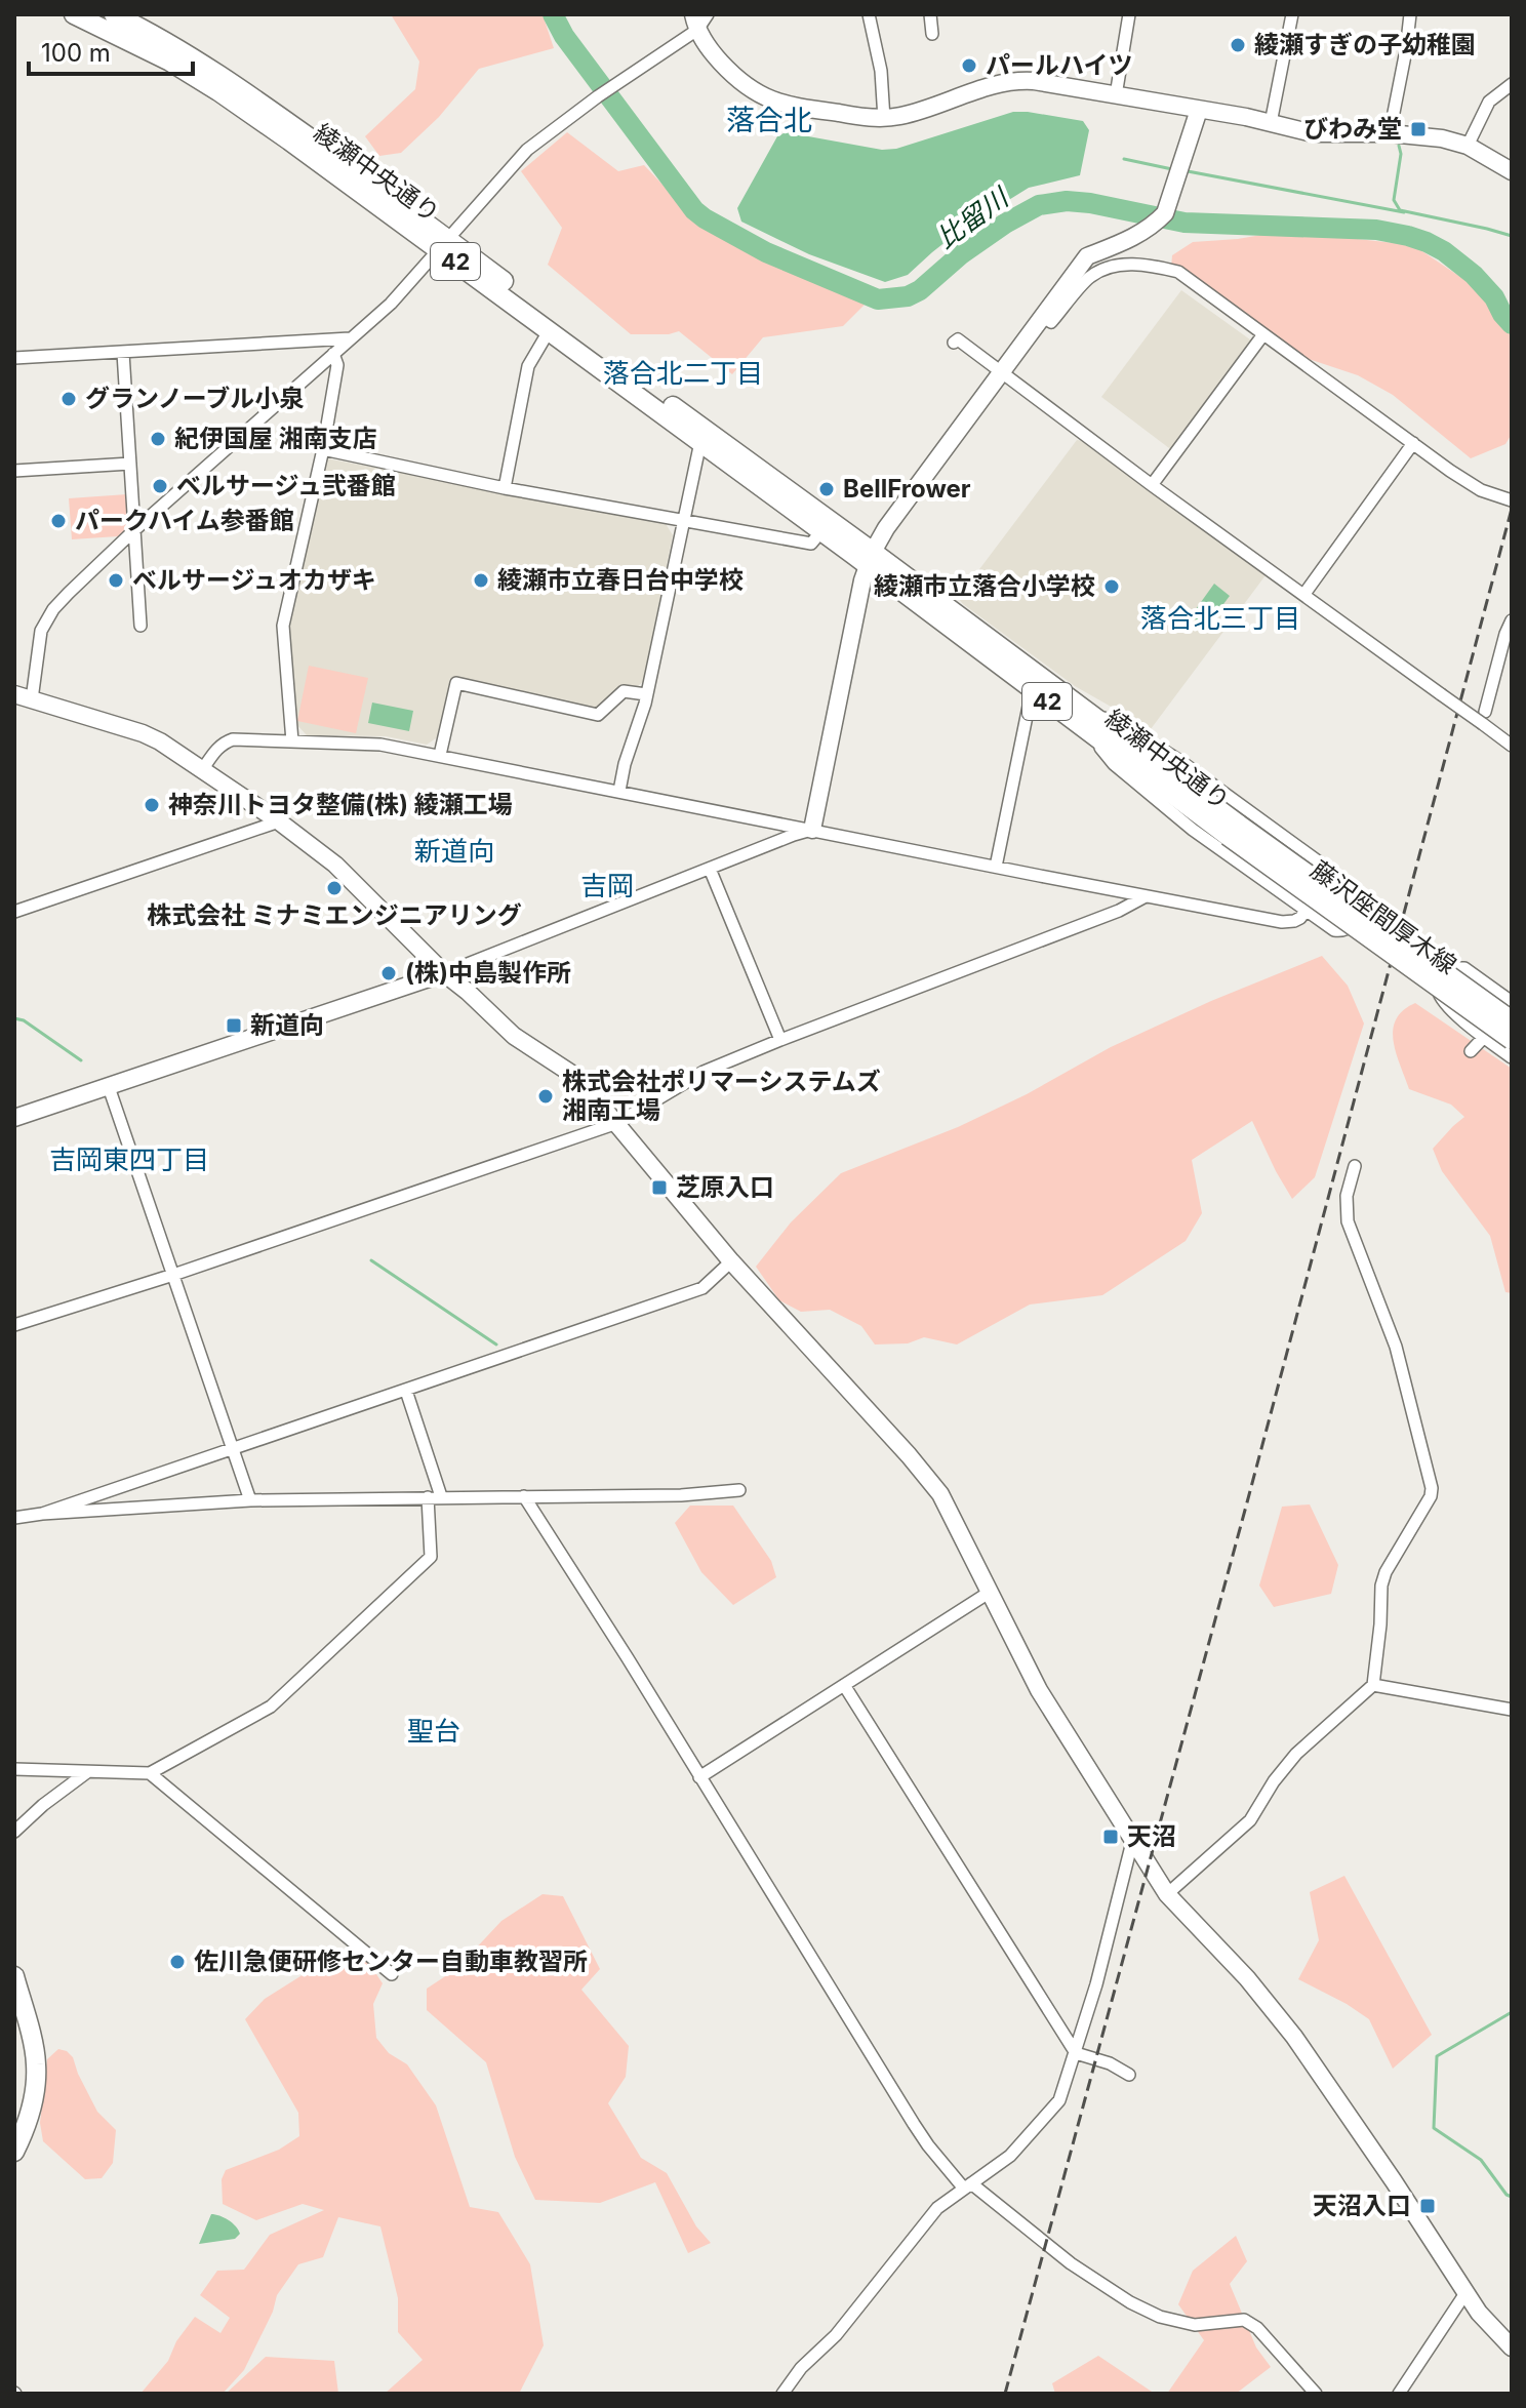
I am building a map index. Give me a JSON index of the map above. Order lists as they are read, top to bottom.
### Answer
{
  "streets": {
    "main road": ["綾瀬中央通り", "42", "藤沢座間厚木線"]
  },
  "crossings": [
    ["綾瀬中央通り", "藤沢座間厚木線"]
  ],
  "districts": [
    "落合北",
    "落合北二丁目",
    "落合北三丁目",
    "新道向",
    "吉岡",
    "吉岡東四丁目",
    "聖台"
  ],
  "water": ["比留川"],
  "places": {
    "other": [
      "綾瀬すぎの子幼稚園",
      "パールハイツ",
      "グランノーブル小泉",
      "紀伊国屋 湘南支店",
      "ベルサージュ弐番館",
      "BellFrower",
      "パークハイム参番館",
      "ベルサージュオカザキ",
      "綾瀬市立春日台中学校",
      "綾瀬市立落合小学校",
      "神奈川トヨタ整備(株) 綾瀬工場",
      "株式会社 ミナミエンジニアリング",
      "(株)中島製作所",
      "株式会社ポリマーシステムズ 湘南工場",
      "佐川急便研修センター自動車教習所"
    ],
    "transit": [
      "びわみ堂",
      "新道向",
      "芝原入口",
      "天沼",
      "天沼入口"
    ]
  },
  "scale_bar": "100 m"
}
